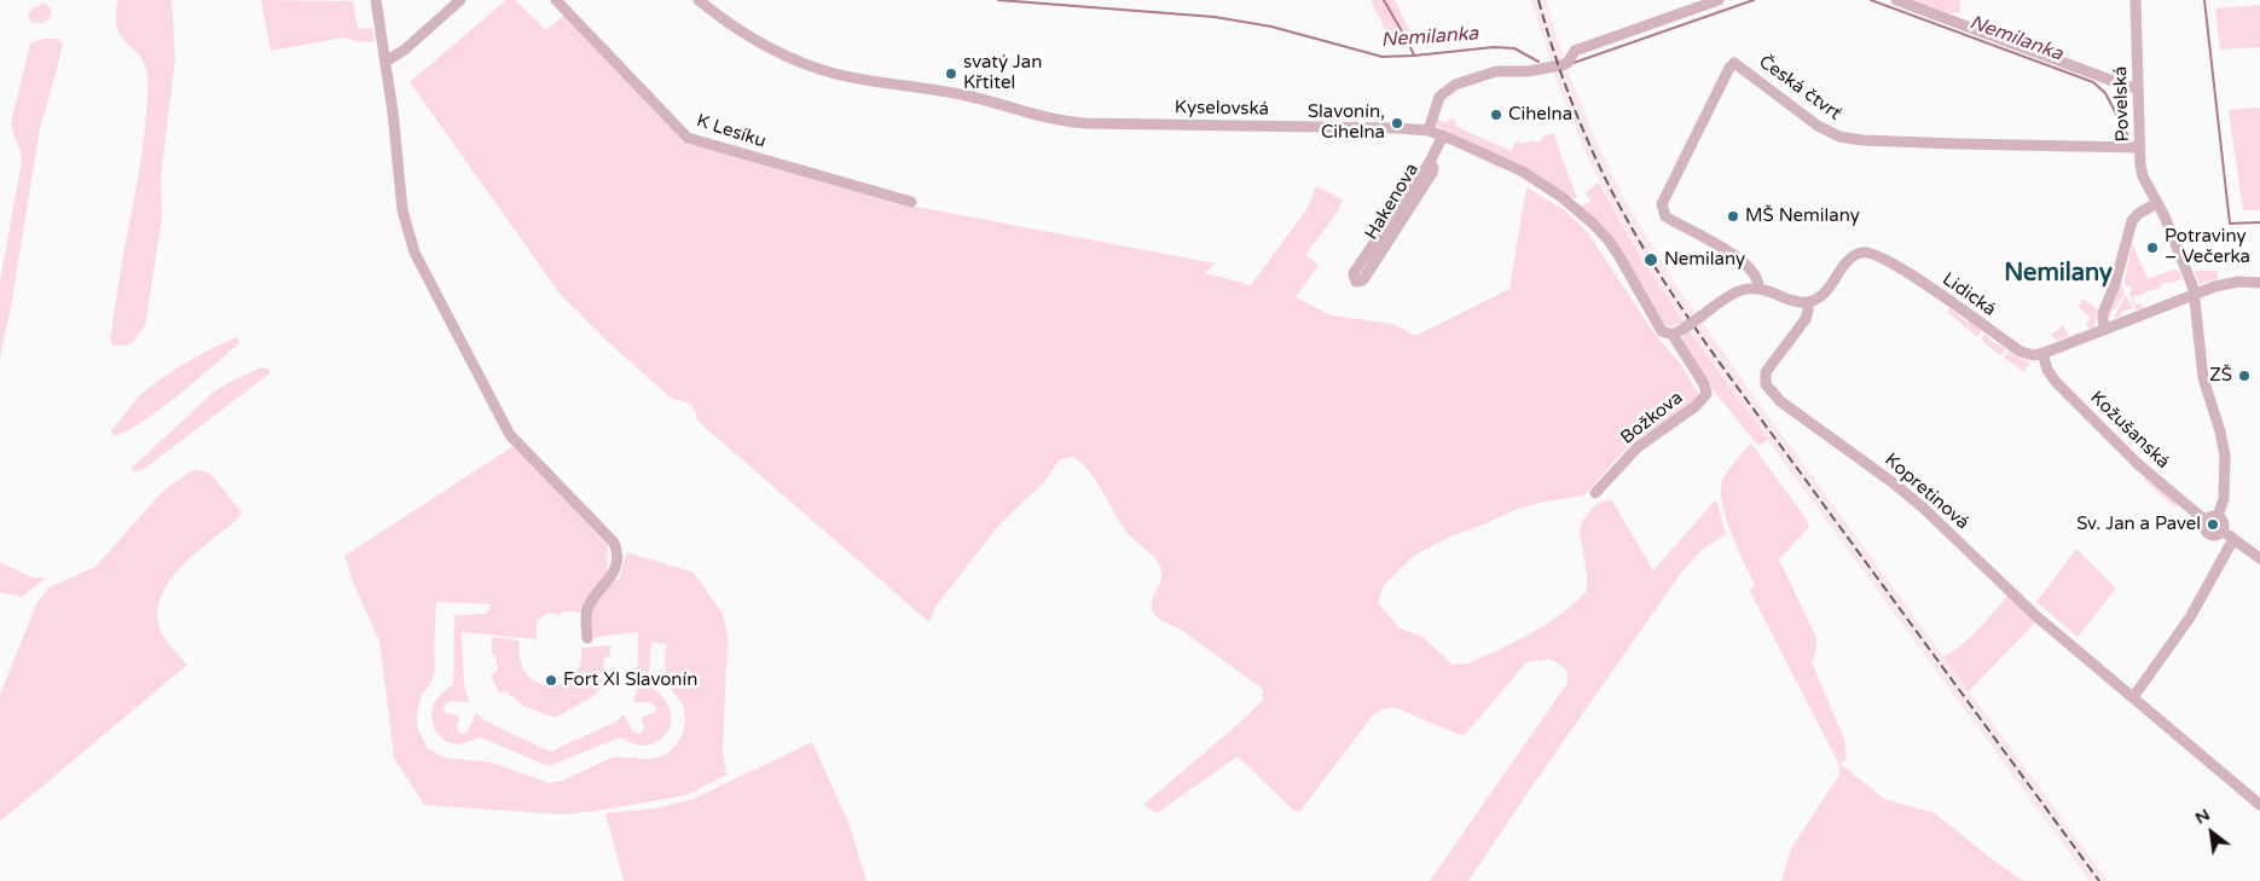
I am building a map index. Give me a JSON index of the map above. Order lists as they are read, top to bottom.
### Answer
{
  "streets": {
    "street": [
      "Česká čtvrť",
      "Povelská",
      "Kyselovská",
      "K Lesíku",
      "Hakenova",
      "Lidická",
      "Božkova",
      "Kožušanská",
      "Kopretinová"
    ]
  },
  "crossings": [
    ["Česká čtvrť", "Povelská"],
    ["Povelská", "Kožušanská"],
    ["Kyselovská", "Božkova"],
    ["Lidická", "Kožušanská"],
    ["Lidická", "Kopretinová"]
  ],
  "districts": ["Nemilany"],
  "water": ["Nemilanka"],
  "places": [
    "svatý Jan Křtitel",
    "Cihelna",
    "Slavonín, Cihelna",
    "MŠ Nemilany",
    "Potraviny – Večerka",
    "Nemilany",
    "ZŠ",
    "Sv. Jan a Pavel",
    "Fort XI Slavonín"
  ],
  "north": "top left"
}
